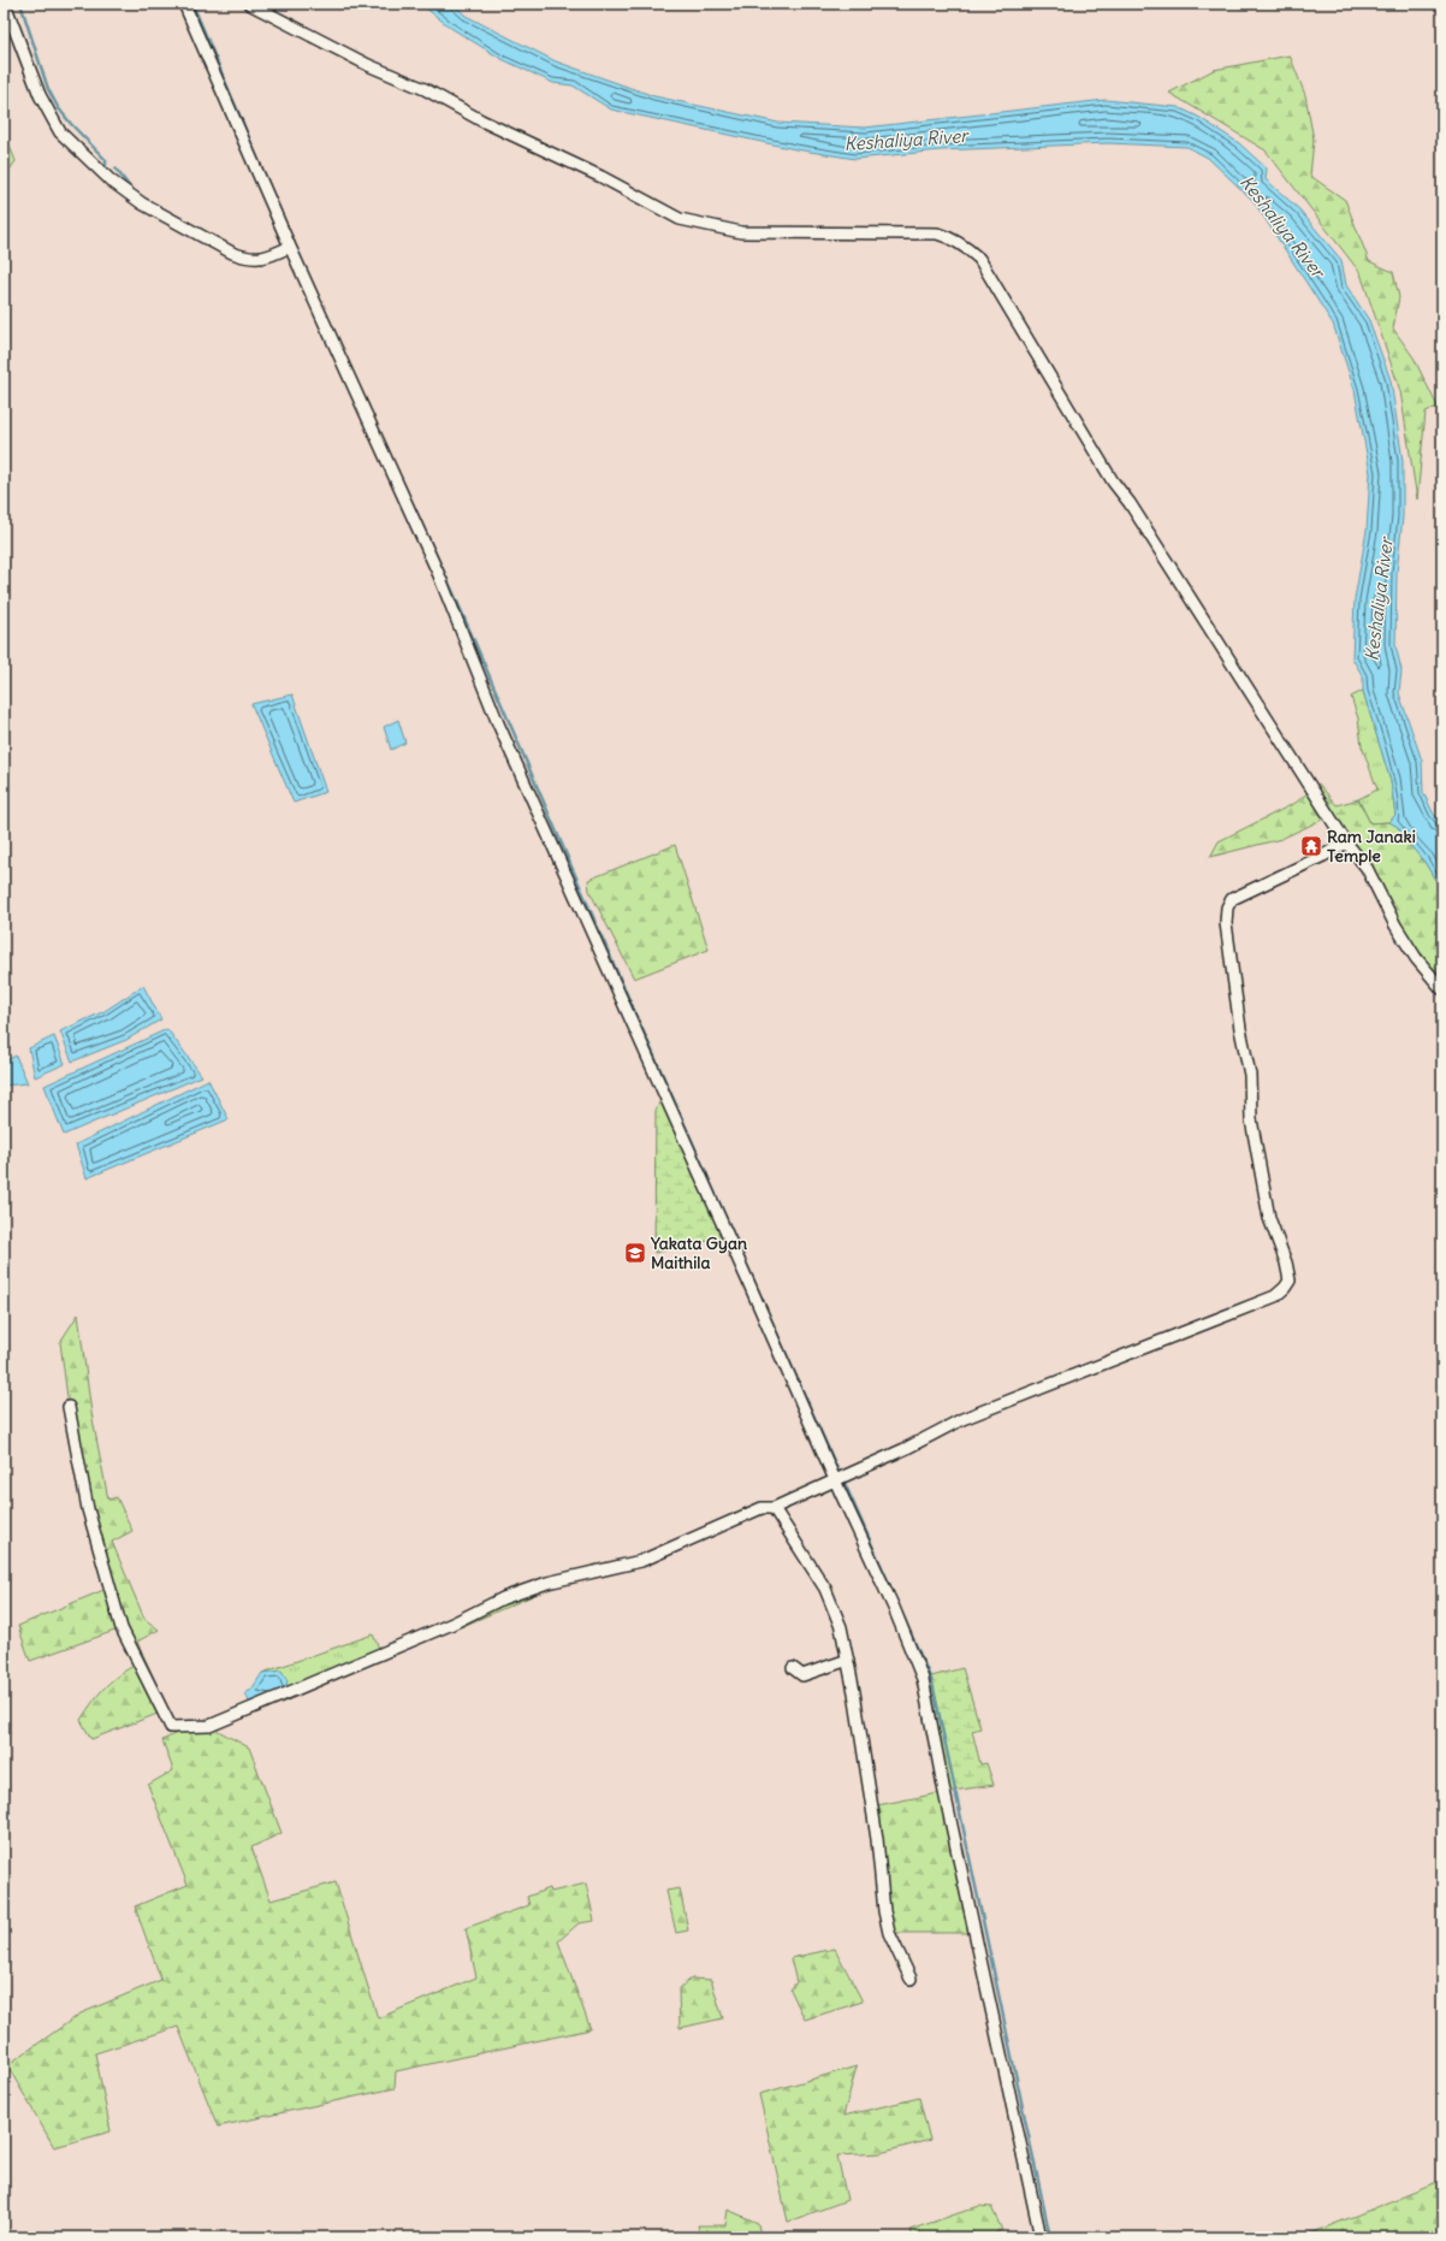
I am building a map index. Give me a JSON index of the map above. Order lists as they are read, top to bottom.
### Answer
{
  "water": ["Keshaliya River"],
  "places": {
    "temple": ["Ram Janaki Temple"],
    "school or university": ["Yakata Gyan Maithila"]
  }
}
